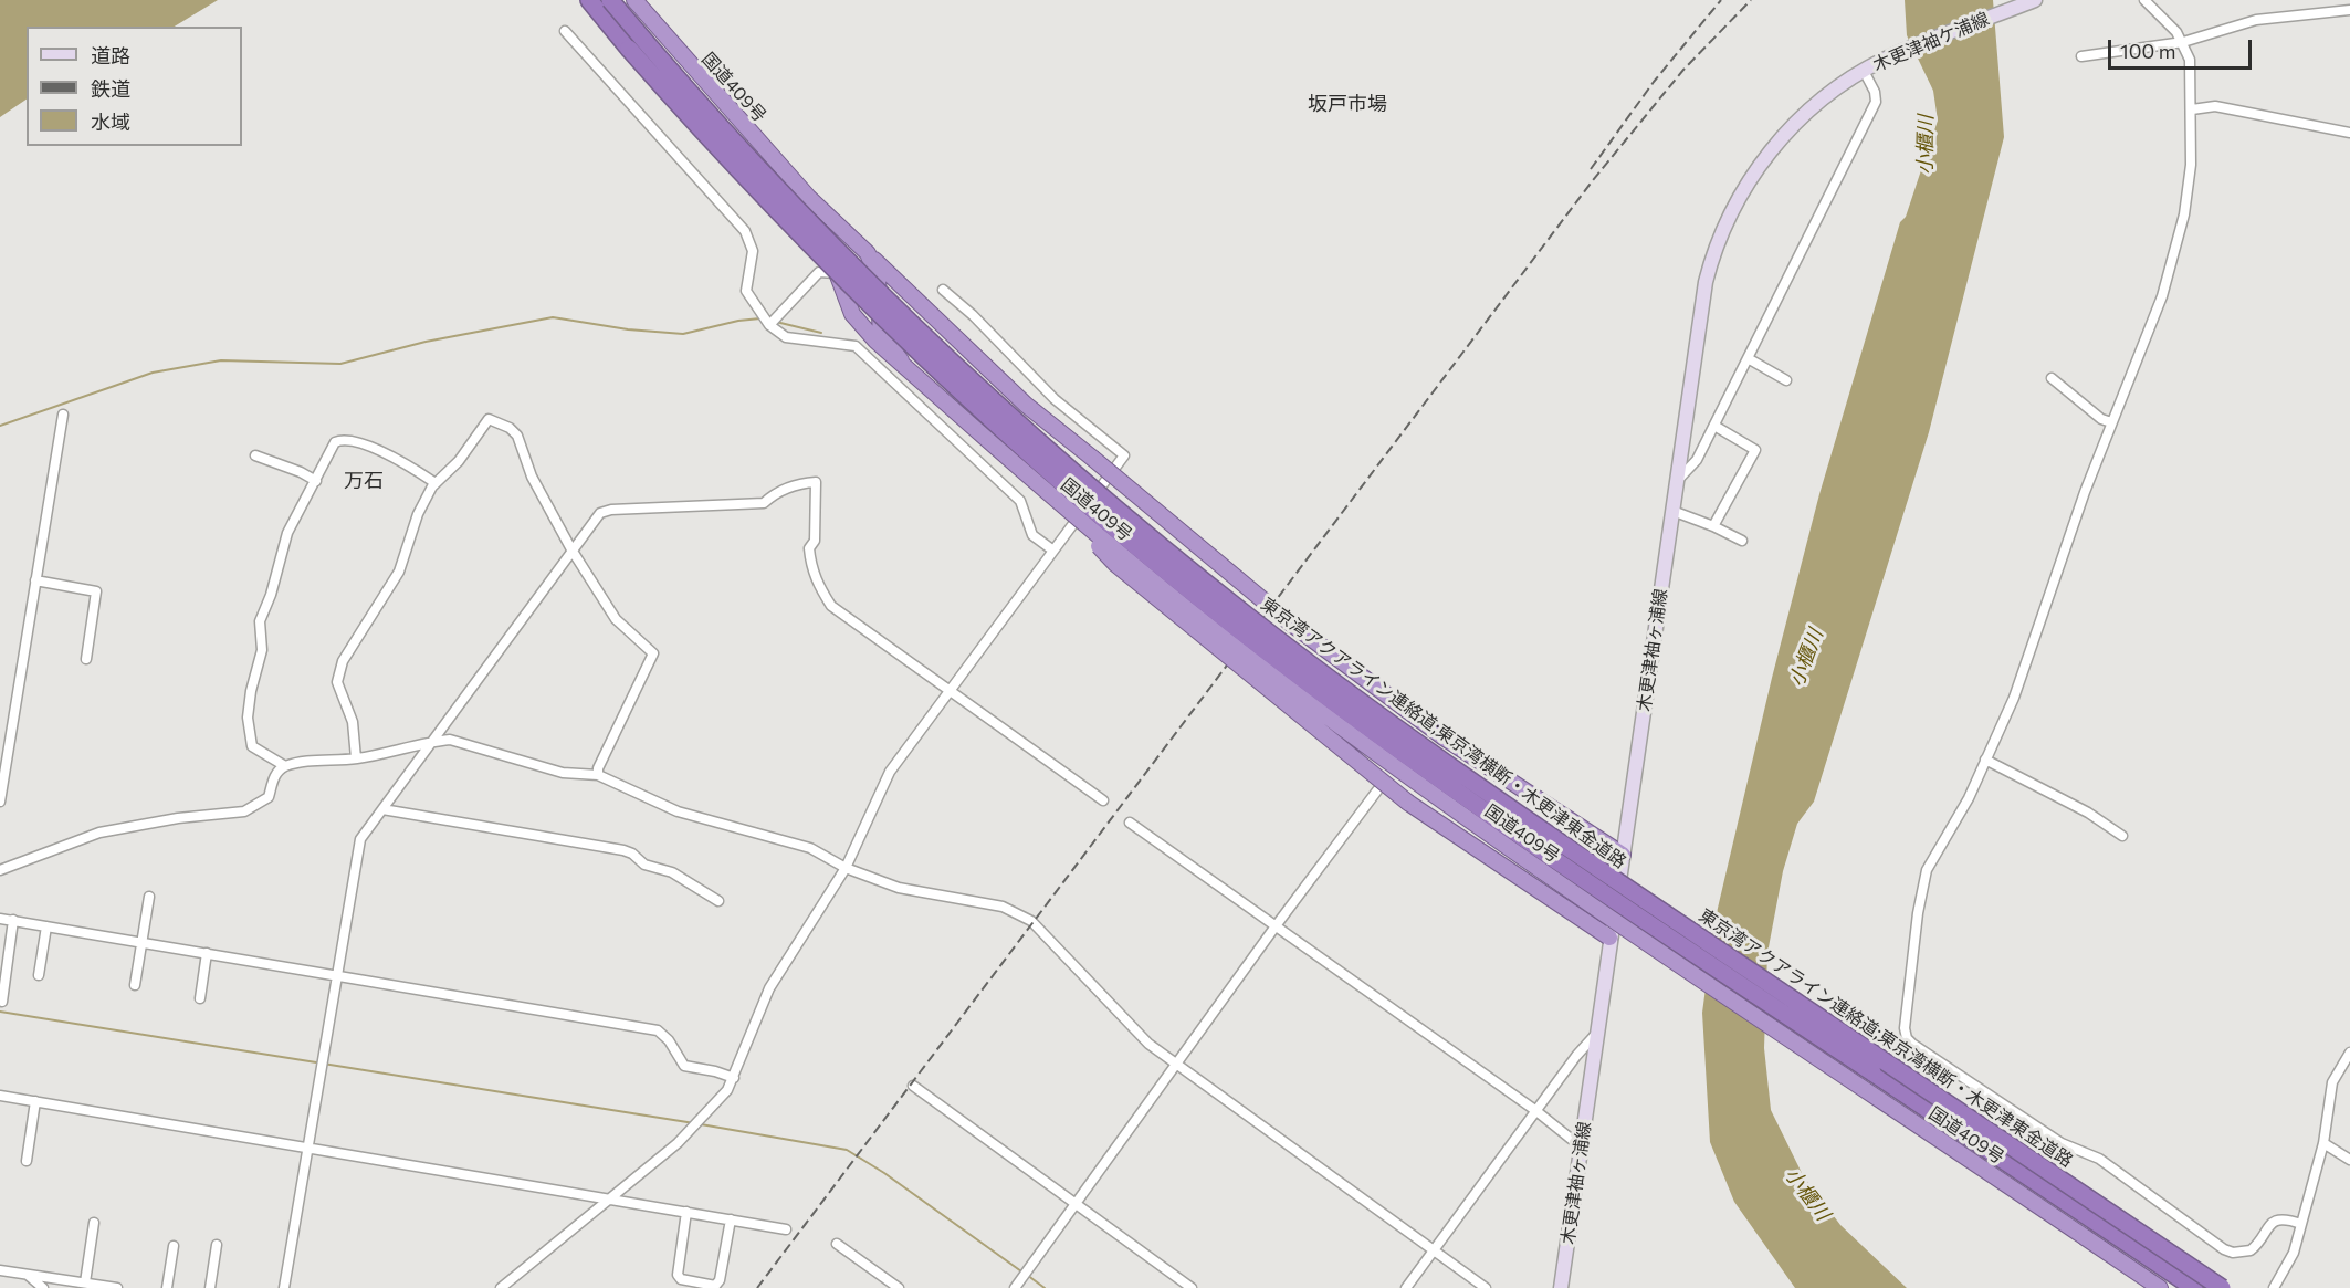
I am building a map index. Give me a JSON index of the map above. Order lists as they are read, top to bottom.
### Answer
{
  "streets": {
    "highway": ["国道409号", "東京湾アクアライン連絡道;東京湾横断・木更津東金道路"],
    "main road": ["木更津袖ケ浦線", "木更津袖ヶ浦線"]
  },
  "crossings": [
    ["木更津袖ケ浦線", "木更津袖ヶ浦線"]
  ],
  "districts": ["坂戸市場", "万石"],
  "water": ["小櫃川"],
  "legend": ["道路", "鉄道", "水域"],
  "scale_bar": "100 m"
}
